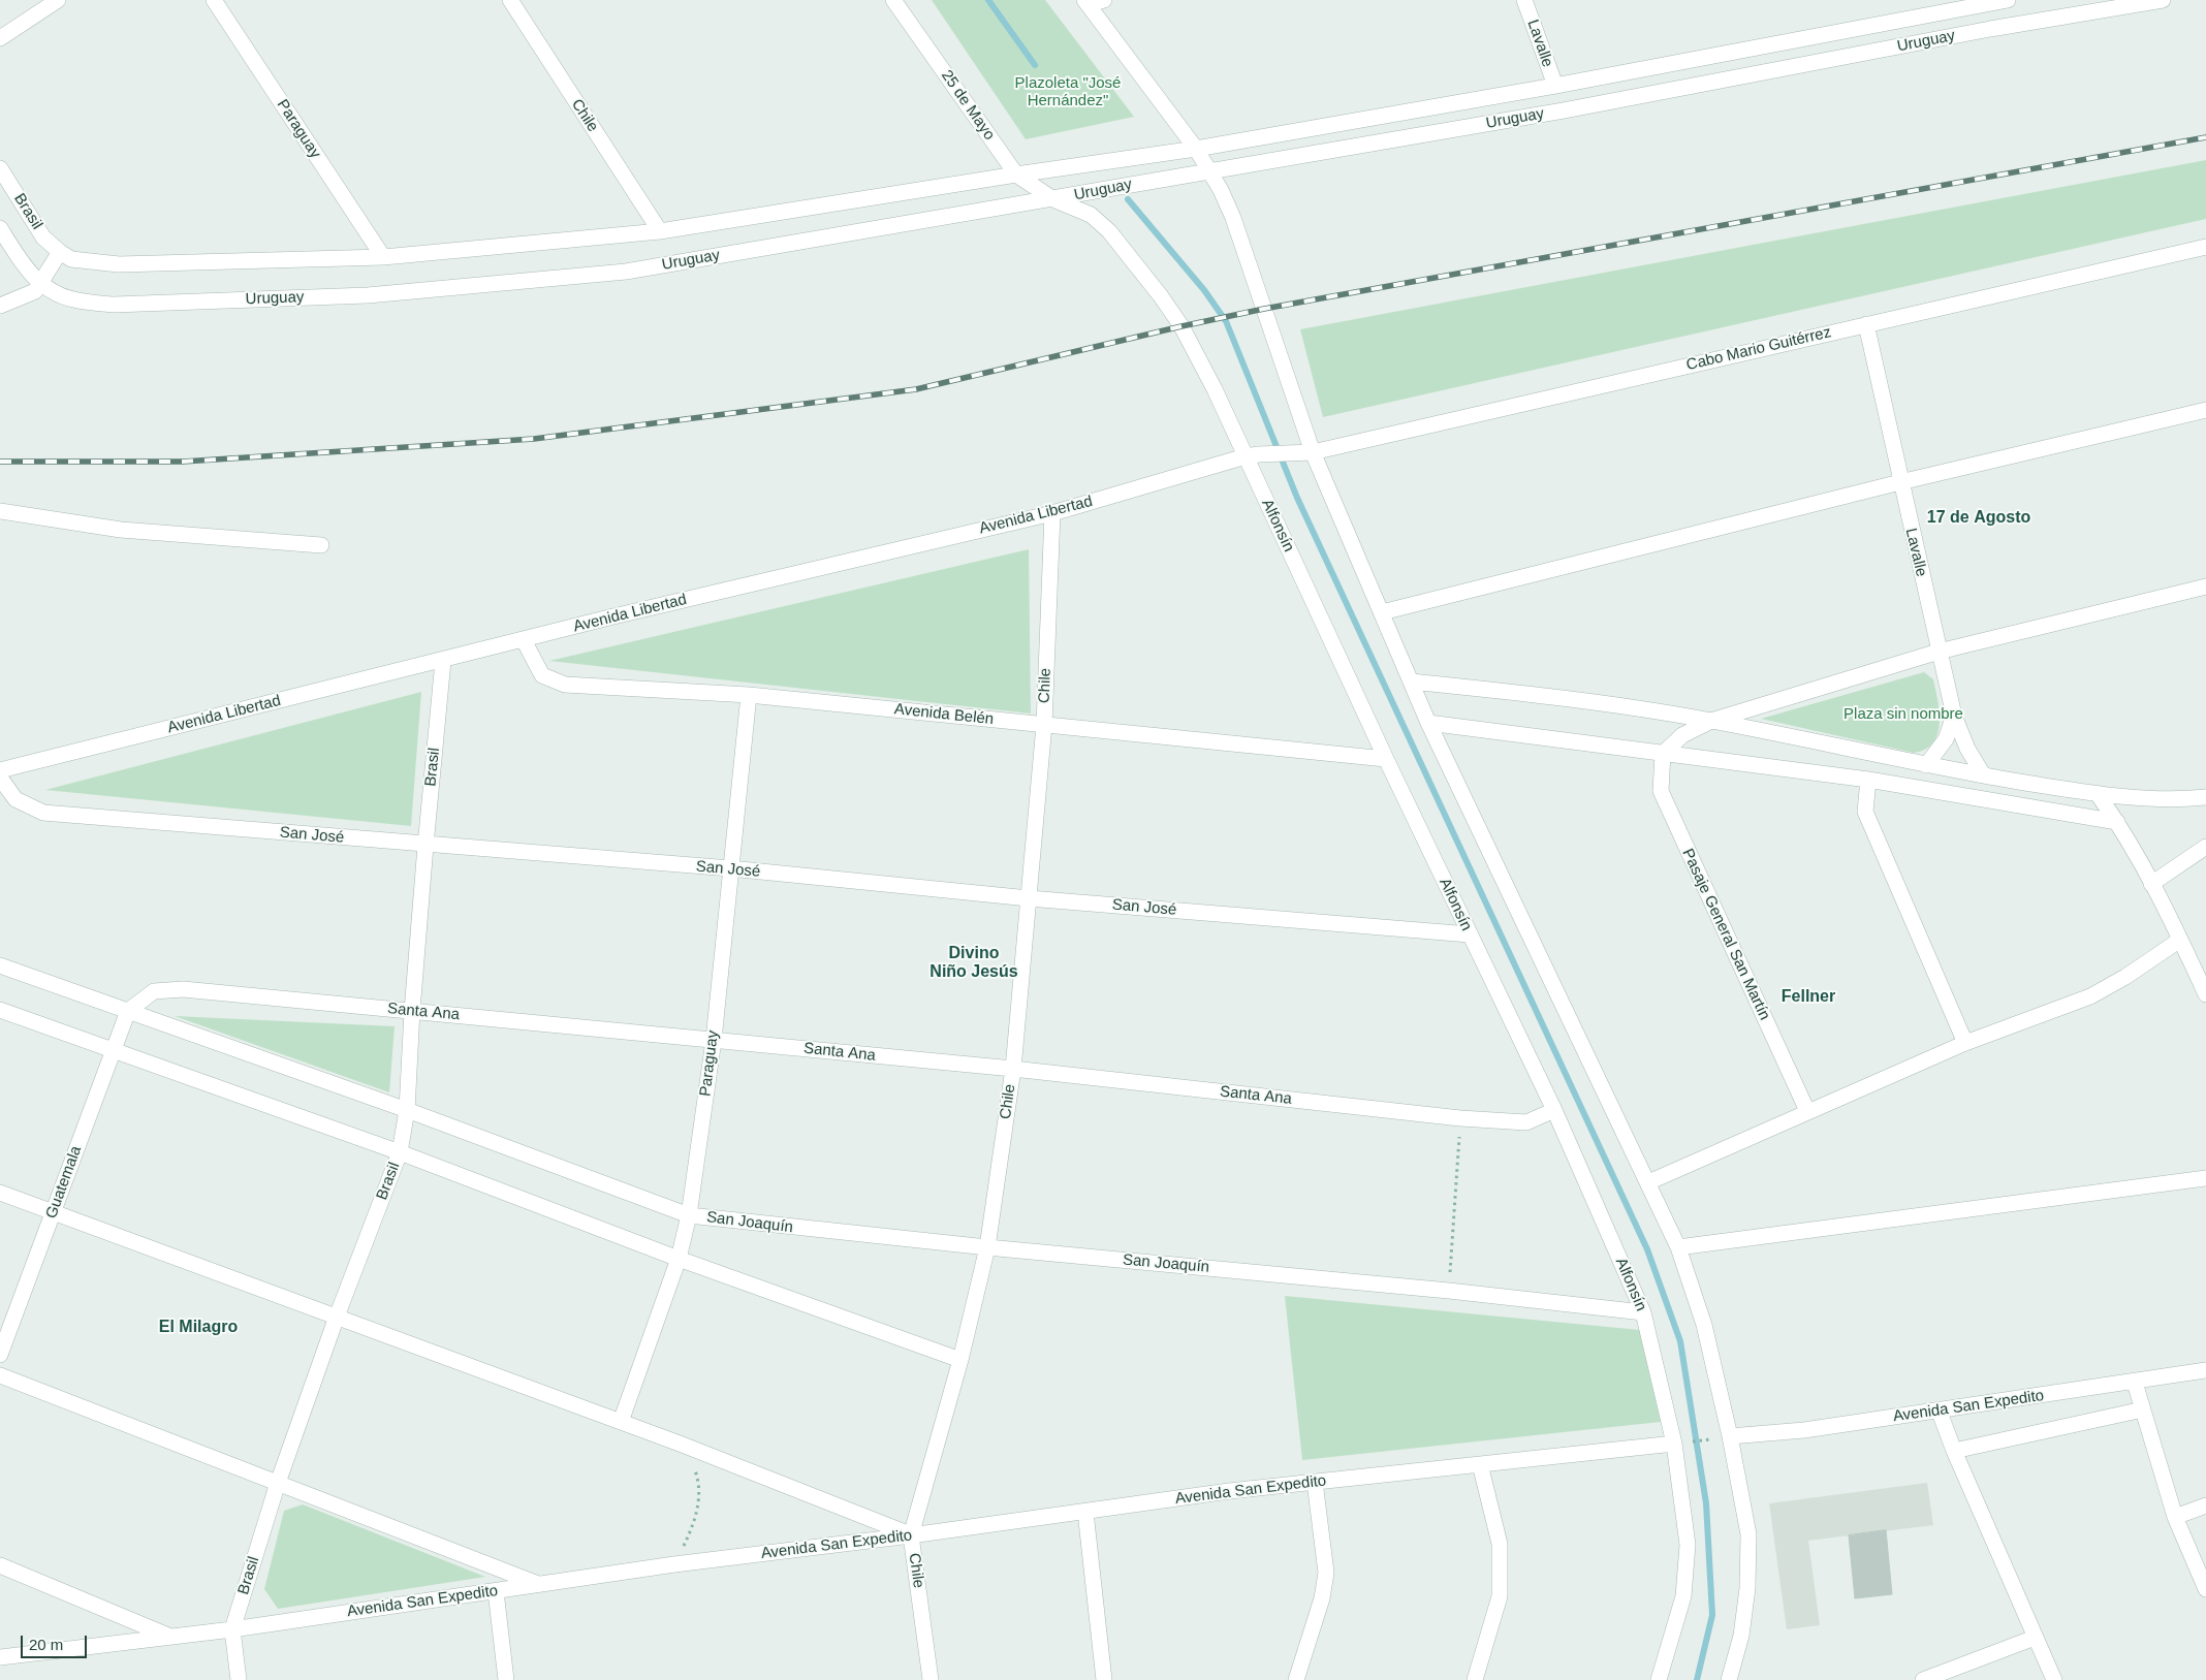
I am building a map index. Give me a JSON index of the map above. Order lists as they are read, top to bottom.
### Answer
{
  "streets": {
    "street": [
      "Uruguay",
      "Lavalle",
      "25 de Mayo",
      "Chile",
      "Paraguay",
      "Brasil",
      "Cabo Mario Guitérrez",
      "Avenida Libertad",
      "Alfonsín",
      "Avenida Belén",
      "San José",
      "Pasaje General San Martín",
      "Santa Ana",
      "Guatemala",
      "San Joaquín",
      "Avenida San Expedito"
    ]
  },
  "crossings": [
    ["Uruguay", "Lavalle"],
    ["Uruguay", "25 de Mayo"],
    ["Uruguay", "Chile"],
    ["Uruguay", "Paraguay"],
    ["Uruguay", "Brasil"],
    ["Uruguay", "Alfonsín"],
    ["Lavalle", "Cabo Mario Guitérrez"],
    ["25 de Mayo", "Alfonsín"],
    ["Chile", "Avenida Libertad"],
    ["Chile", "Avenida Belén"],
    ["Chile", "San José"],
    ["Chile", "Santa Ana"],
    ["Chile", "San Joaquín"],
    ["Chile", "Avenida San Expedito"],
    ["Paraguay", "Avenida Belén"],
    ["Paraguay", "San José"],
    ["Paraguay", "Santa Ana"],
    ["Paraguay", "San Joaquín"],
    ["Brasil", "Avenida Libertad"],
    ["Brasil", "San José"],
    ["Brasil", "Santa Ana"],
    ["Brasil", "San Joaquín"],
    ["Brasil", "Avenida San Expedito"],
    ["Cabo Mario Guitérrez", "Avenida Libertad"],
    ["Avenida Libertad", "Alfonsín"],
    ["Avenida Libertad", "Avenida Belén"],
    ["Alfonsín", "Avenida Belén"],
    ["Alfonsín", "San José"],
    ["Alfonsín", "Santa Ana"],
    ["Alfonsín", "San Joaquín"],
    ["Alfonsín", "Avenida San Expedito"],
    ["Santa Ana", "Guatemala"],
    ["Santa Ana", "San Joaquín"],
    ["Guatemala", "San Joaquín"]
  ],
  "districts": [
    "17 de Agosto",
    "Divino Niño Jesús",
    "Fellner",
    "El Milagro"
  ],
  "parks": ["Plazoleta \"José Hernández\"", "Plaza sin nombre"],
  "scale_bar": "20 m"
}
